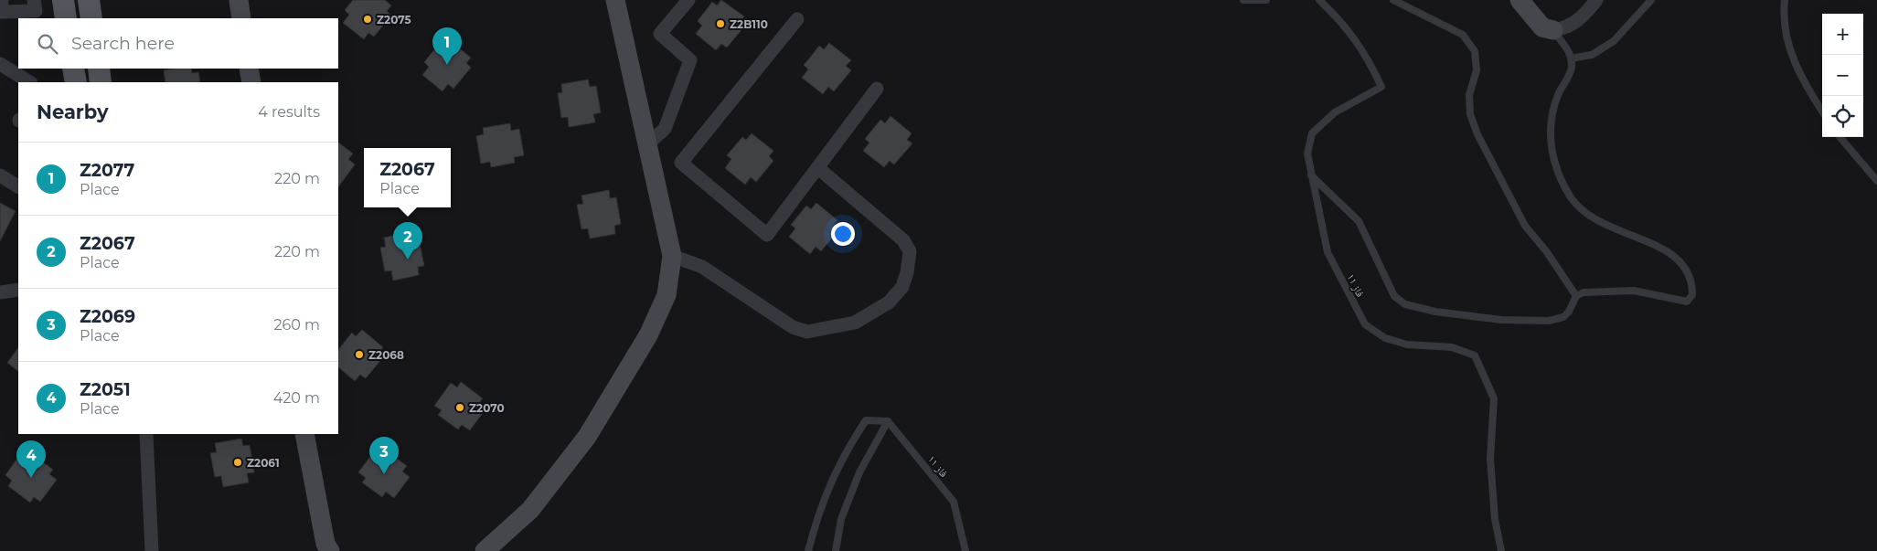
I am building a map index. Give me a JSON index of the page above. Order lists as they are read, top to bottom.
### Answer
{
  "streets": {
    "lane": ["فاز ۱۱"]
  },
  "places": [
    "Z2075",
    "Z2B110",
    "Z2068",
    "Z2070",
    "Z2061"
  ],
  "page": {
    "map_buttons": ["+", "−"],
    "search": "Search here",
    "pins": [
      "1",
      "2",
      "3",
      "4"
    ],
    "heading": ["Nearby", "4 results"],
    "list": [
      {
        "mark": "1",
        "name": "Z2077",
        "note": "Place",
        "value": "220 m"
      },
      {
        "mark": "2",
        "name": "Z2067",
        "note": "Place",
        "value": "220 m"
      },
      {
        "mark": "3",
        "name": "Z2069",
        "note": "Place",
        "value": "260 m"
      },
      {
        "mark": "4",
        "name": "Z2051",
        "note": "Place",
        "value": "420 m"
      }
    ],
    "popup": ["Z2067", "Place"]
  }
}
